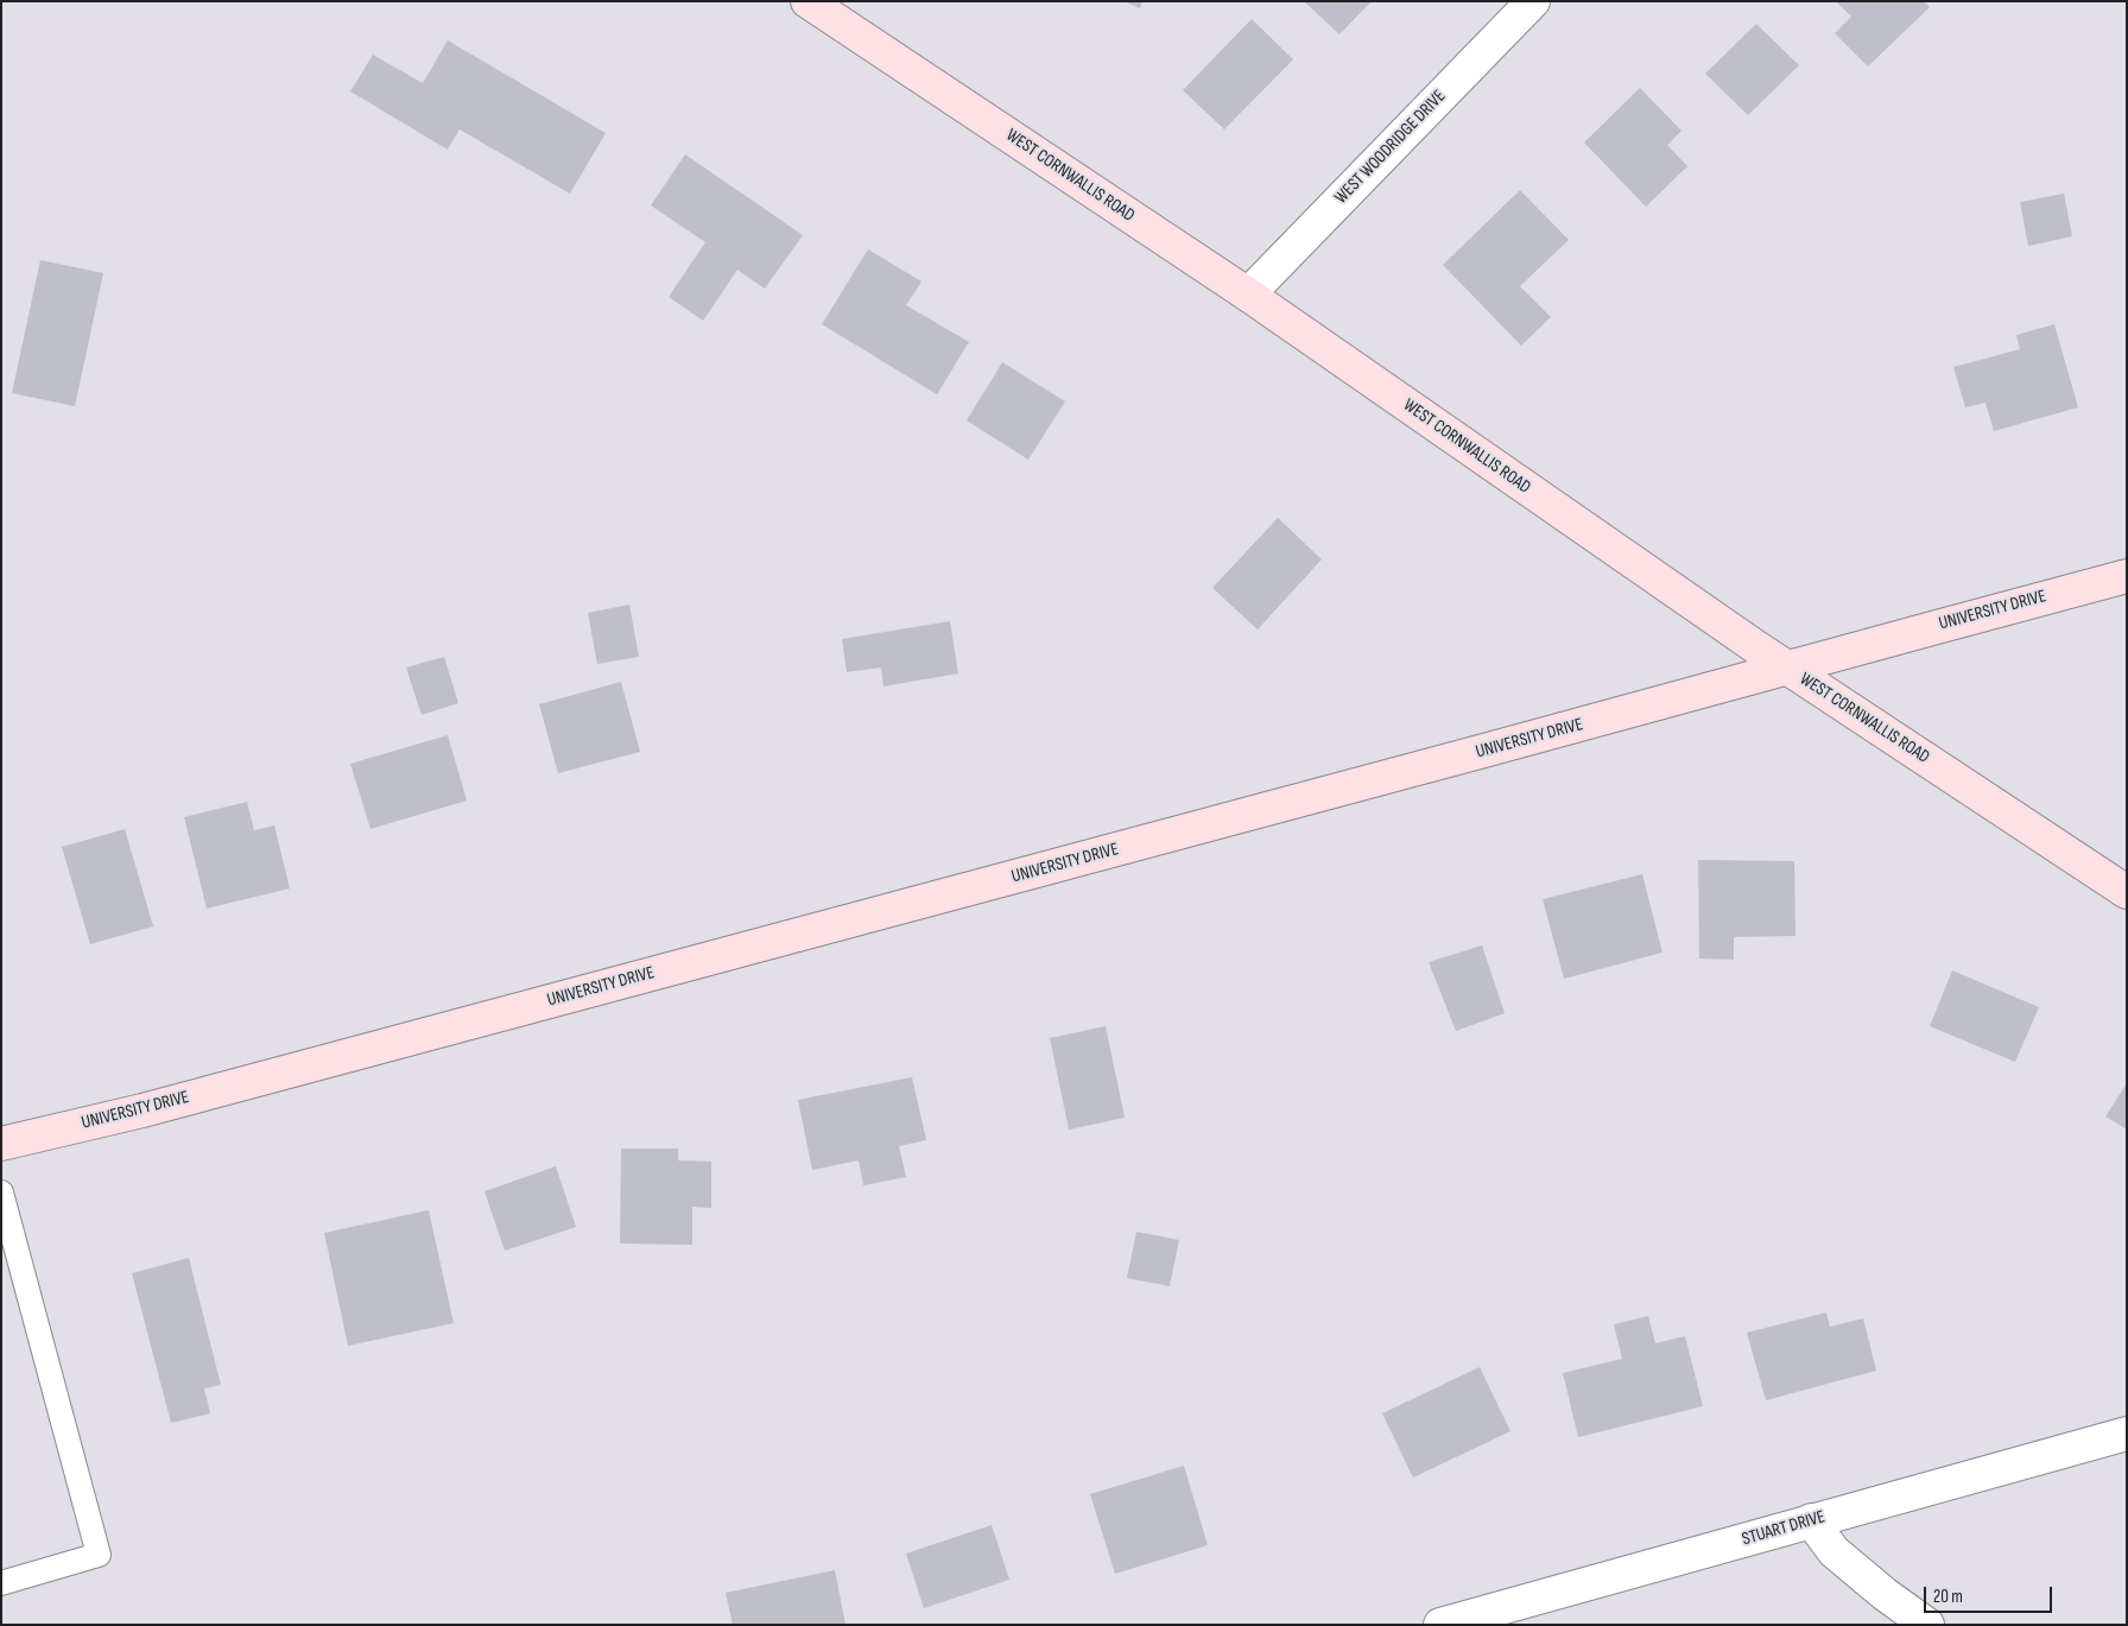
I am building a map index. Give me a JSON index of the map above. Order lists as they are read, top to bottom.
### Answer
{
  "streets": {
    "street": [
      "WEST WOODRIDGE DRIVE",
      "WEST CORNWALLIS ROAD",
      "UNIVERSITY DRIVE",
      "STUART DRIVE"
    ]
  },
  "crossings": [
    ["WEST WOODRIDGE DRIVE", "WEST CORNWALLIS ROAD"],
    ["WEST CORNWALLIS ROAD", "UNIVERSITY DRIVE"]
  ],
  "scale_bar": "20 m"
}
